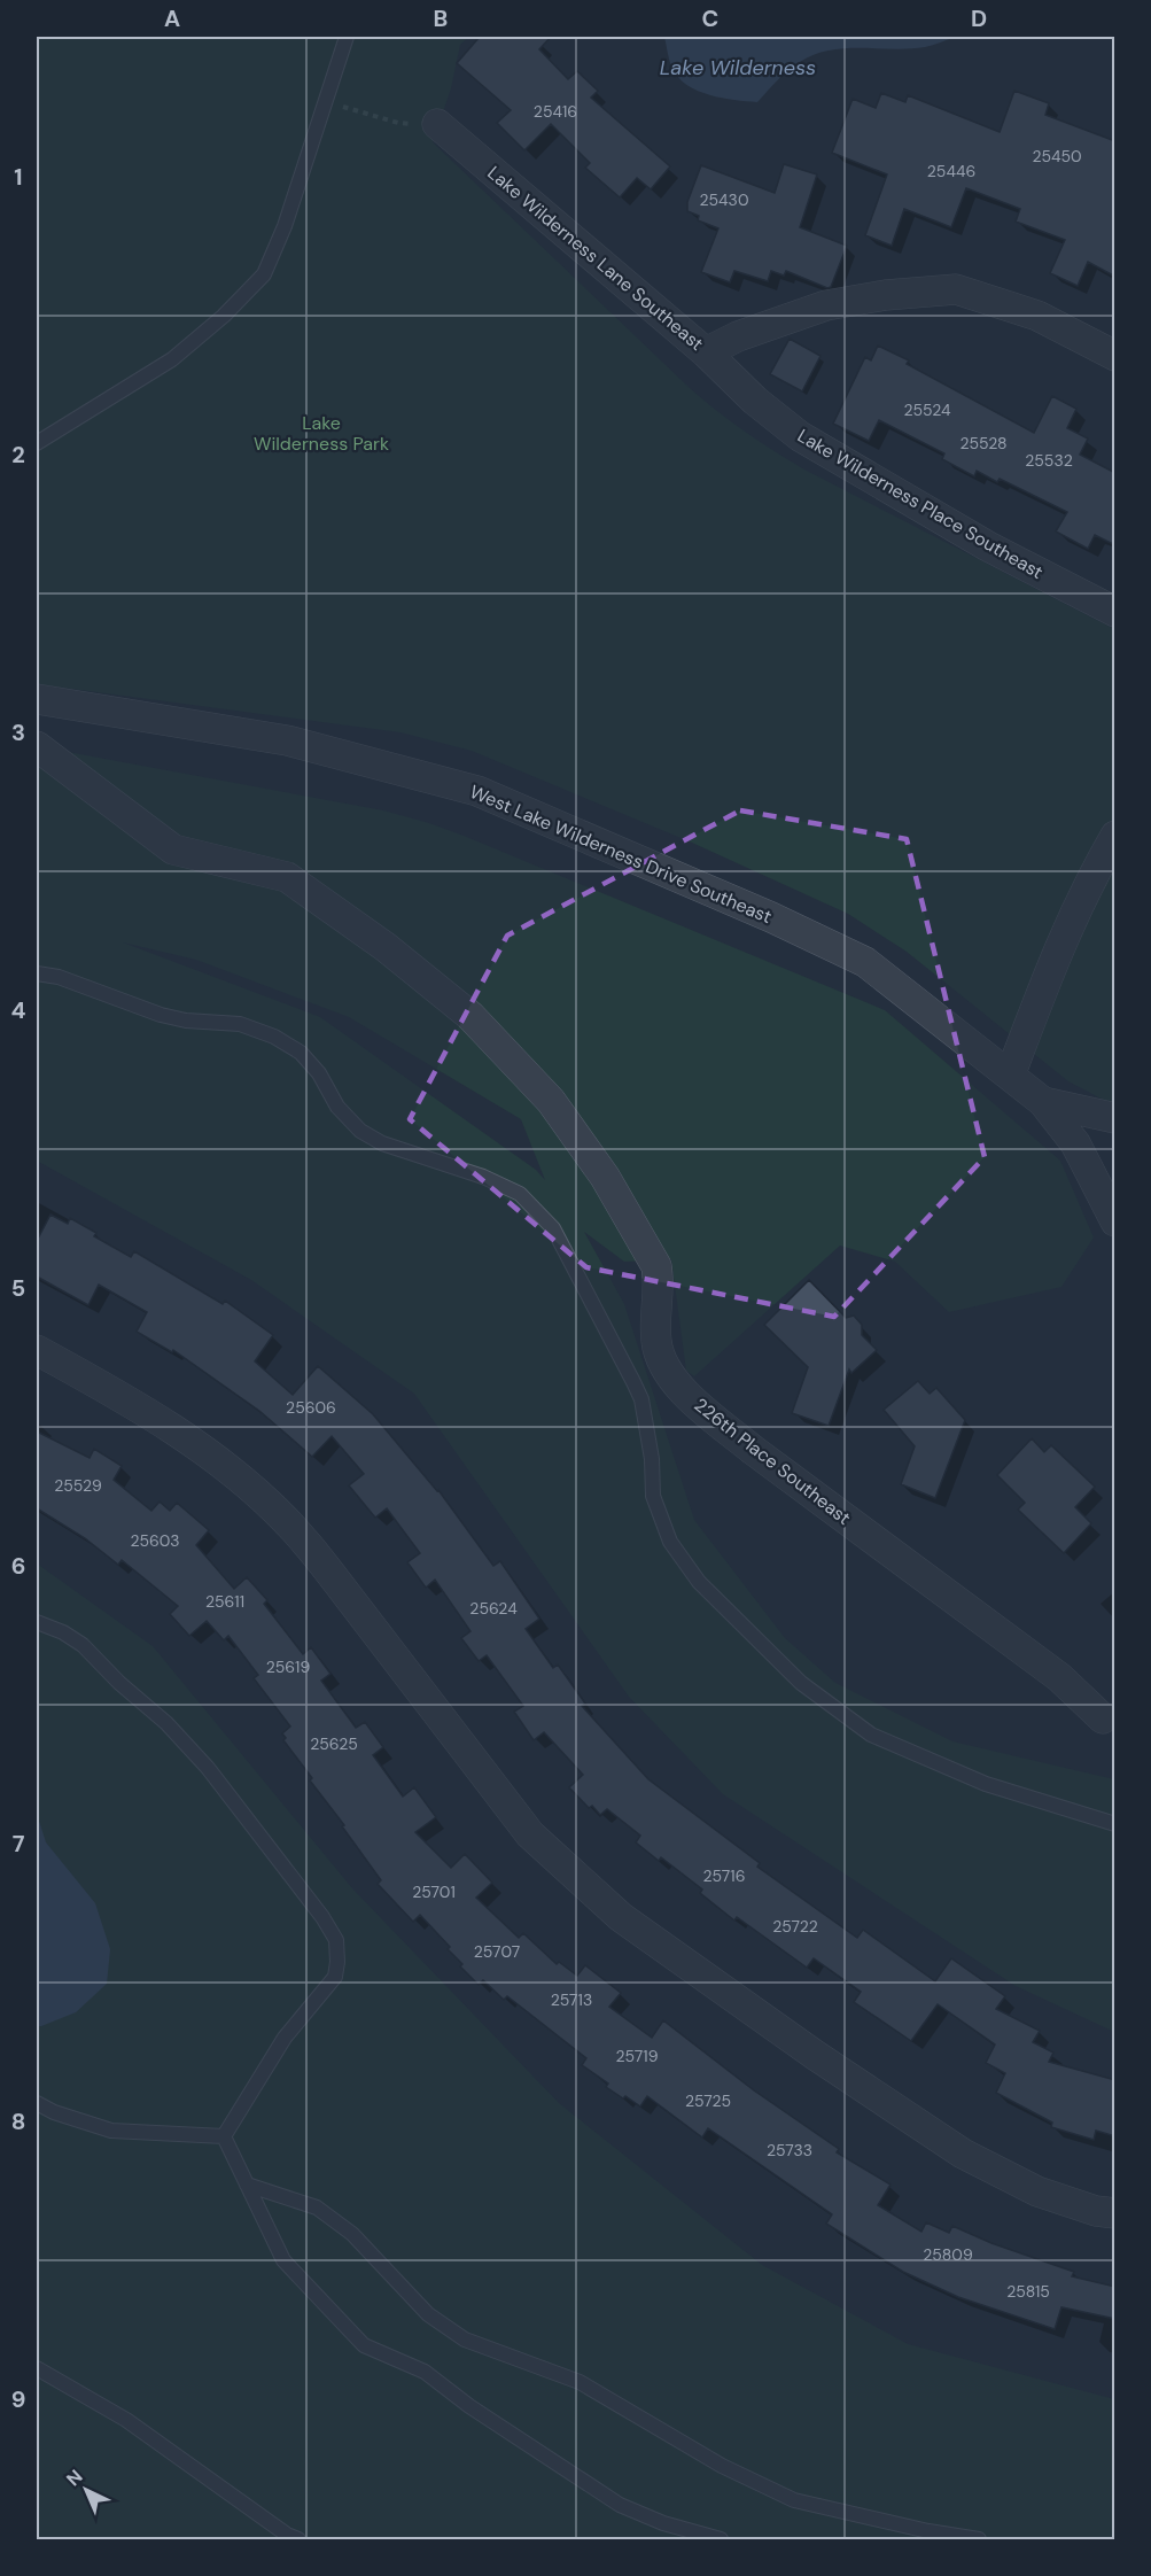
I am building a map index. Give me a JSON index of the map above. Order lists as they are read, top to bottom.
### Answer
{
  "streets": {
    "street": [
      "Lake Wilderness Lane Southeast",
      "Lake Wilderness Place Southeast",
      "West Lake Wilderness Drive Southeast",
      "226th Place Southeast"
    ]
  },
  "crossings": [
    ["Lake Wilderness Lane Southeast", "Lake Wilderness Place Southeast"]
  ],
  "water": ["Lake Wilderness"],
  "parks": ["Lake Wilderness Park"],
  "house_numbers": [
    "25416",
    "25450",
    "25446",
    "25430",
    "25524",
    "25528",
    "25532",
    "25606",
    "25529",
    "25603",
    "25611",
    "25624",
    "25619",
    "25625",
    "25716",
    "25701",
    "25722",
    "25707",
    "25713",
    "25719",
    "25725",
    "25733",
    "25809",
    "25815"
  ],
  "north": "top left",
  "grid": {
    "columns": [
      "A",
      "B",
      "C",
      "D"
    ],
    "rows": [
      "1",
      "2",
      "3",
      "4",
      "5",
      "6",
      "7",
      "8",
      "9"
    ]
  }
}
